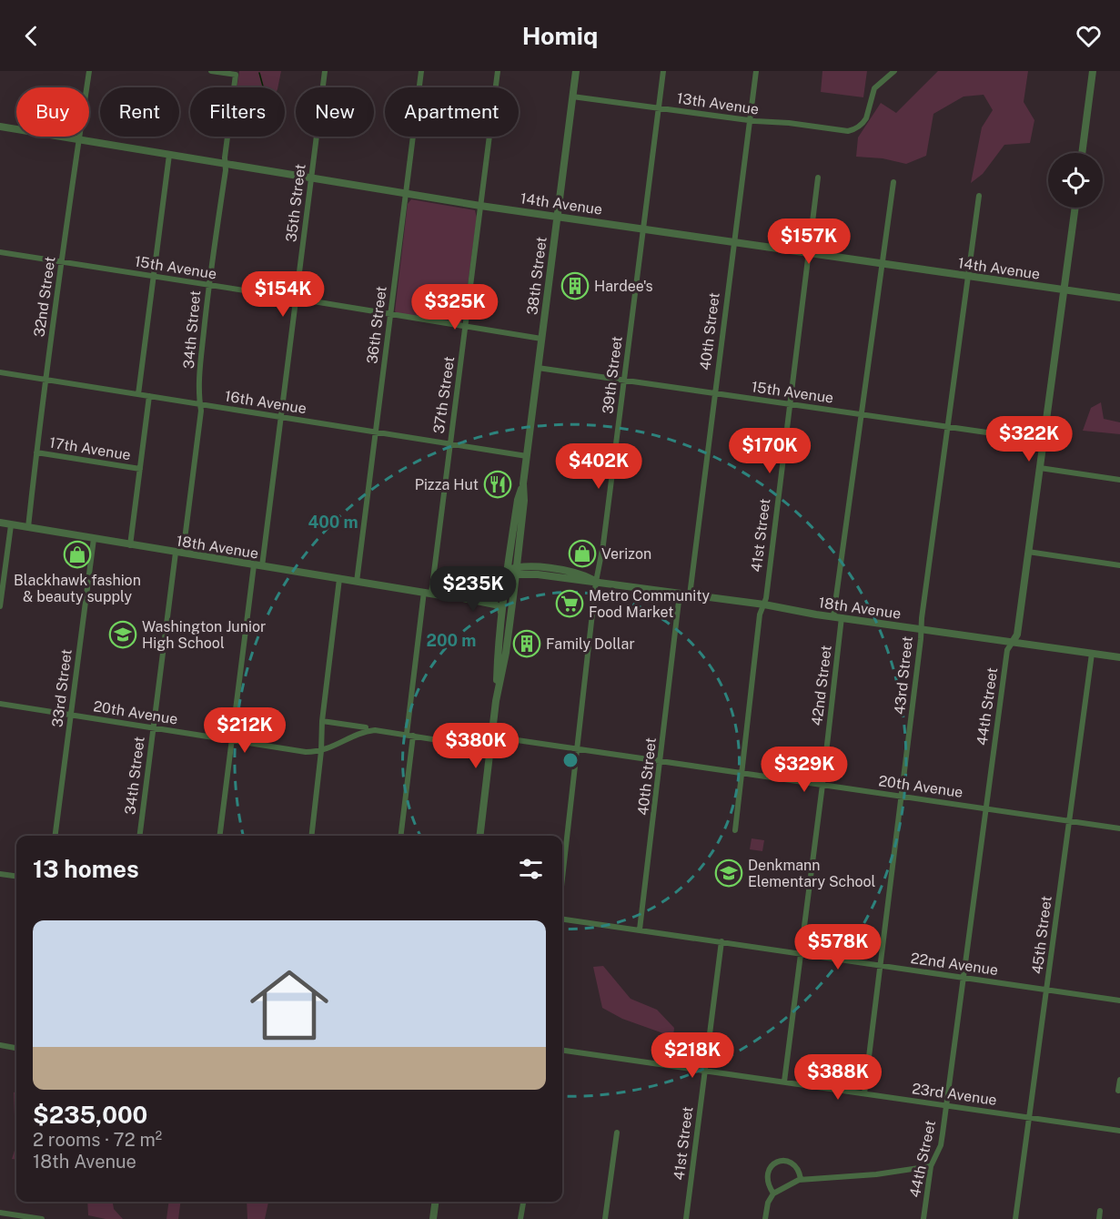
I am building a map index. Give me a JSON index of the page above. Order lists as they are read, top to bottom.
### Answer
{
  "streets": {
    "street": [
      "13th Avenue",
      "35th Street",
      "14th Avenue",
      "15th Avenue",
      "38th Street",
      "32nd Street",
      "36th Street",
      "34th Street",
      "40th Street",
      "39th Street",
      "37th Street",
      "16th Avenue",
      "17th Avenue",
      "41st Street",
      "18th Avenue",
      "43rd Street",
      "42nd Street",
      "33rd Street",
      "44th Street",
      "20th Avenue",
      "45th Street",
      "22nd Avenue",
      "23rd Avenue"
    ]
  },
  "crossings": [
    ["13th Avenue", "38th Street"],
    ["13th Avenue", "40th Street"],
    ["13th Avenue", "39th Street"],
    ["35th Street", "14th Avenue"],
    ["35th Street", "15th Avenue"],
    ["35th Street", "16th Avenue"],
    ["35th Street", "18th Avenue"],
    ["14th Avenue", "38th Street"],
    ["14th Avenue", "32nd Street"],
    ["14th Avenue", "36th Street"],
    ["14th Avenue", "34th Street"],
    ["14th Avenue", "40th Street"],
    ["14th Avenue", "39th Street"],
    ["14th Avenue", "37th Street"],
    ["14th Avenue", "41st Street"],
    ["14th Avenue", "43rd Street"],
    ["14th Avenue", "42nd Street"],
    ["14th Avenue", "44th Street"],
    ["15th Avenue", "38th Street"],
    ["15th Avenue", "32nd Street"],
    ["15th Avenue", "36th Street"],
    ["15th Avenue", "34th Street"],
    ["15th Avenue", "40th Street"],
    ["15th Avenue", "39th Street"],
    ["15th Avenue", "37th Street"],
    ["15th Avenue", "41st Street"],
    ["15th Avenue", "43rd Street"],
    ["15th Avenue", "42nd Street"],
    ["15th Avenue", "44th Street"],
    ["38th Street", "16th Avenue"],
    ["38th Street", "18th Avenue"],
    ["38th Street", "20th Avenue"],
    ["32nd Street", "16th Avenue"],
    ["32nd Street", "17th Avenue"],
    ["32nd Street", "18th Avenue"],
    ["36th Street", "16th Avenue"],
    ["36th Street", "18th Avenue"],
    ["34th Street", "16th Avenue"],
    ["34th Street", "18th Avenue"],
    ["34th Street", "20th Avenue"],
    ["40th Street", "18th Avenue"],
    ["40th Street", "20th Avenue"],
    ["40th Street", "22nd Avenue"],
    ["39th Street", "18th Avenue"],
    ["39th Street", "20th Avenue"],
    ["37th Street", "16th Avenue"],
    ["37th Street", "18th Avenue"],
    ["37th Street", "20th Avenue"],
    ["41st Street", "18th Avenue"],
    ["41st Street", "20th Avenue"],
    ["41st Street", "22nd Avenue"],
    ["41st Street", "23rd Avenue"],
    ["18th Avenue", "43rd Street"],
    ["18th Avenue", "42nd Street"],
    ["18th Avenue", "33rd Street"],
    ["18th Avenue", "44th Street"],
    ["18th Avenue", "45th Street"],
    ["43rd Street", "20th Avenue"],
    ["43rd Street", "22nd Avenue"],
    ["43rd Street", "23rd Avenue"],
    ["42nd Street", "20th Avenue"],
    ["42nd Street", "22nd Avenue"],
    ["42nd Street", "23rd Avenue"],
    ["33rd Street", "20th Avenue"],
    ["44th Street", "20th Avenue"],
    ["44th Street", "22nd Avenue"],
    ["44th Street", "23rd Avenue"],
    ["20th Avenue", "45th Street"],
    ["45th Street", "22nd Avenue"],
    ["45th Street", "23rd Avenue"]
  ],
  "places": {
    "building": ["Hardee's", "Family Dollar"],
    "restaurant": ["Pizza Hut"],
    "shop": ["Verizon", "Blackhawk fashion & beauty supply"],
    "supermarket": ["Metro Community Food Market"],
    "school or university": ["Washington Junior High School", "Denkmann Elementary School"]
  },
  "page": {
    "header": "Homiq",
    "chip": [
      "Buy",
      "Rent",
      "Filters",
      "New",
      "Apartment"
    ],
    "price": [
      "$157K",
      "$154K",
      "$325K",
      "$322K",
      "$170K",
      "$402K",
      "$235K",
      "$212K",
      "$380K",
      "$329K",
      "$578K",
      "$218K",
      "$388K"
    ],
    "heading": "13 homes",
    "list": [
      {
        "name": "$235,000",
        "note": "2 rooms · 72 m² · 18th Avenue"
      }
    ]
  },
  "rings": ["400 m", "200 m"]
}
